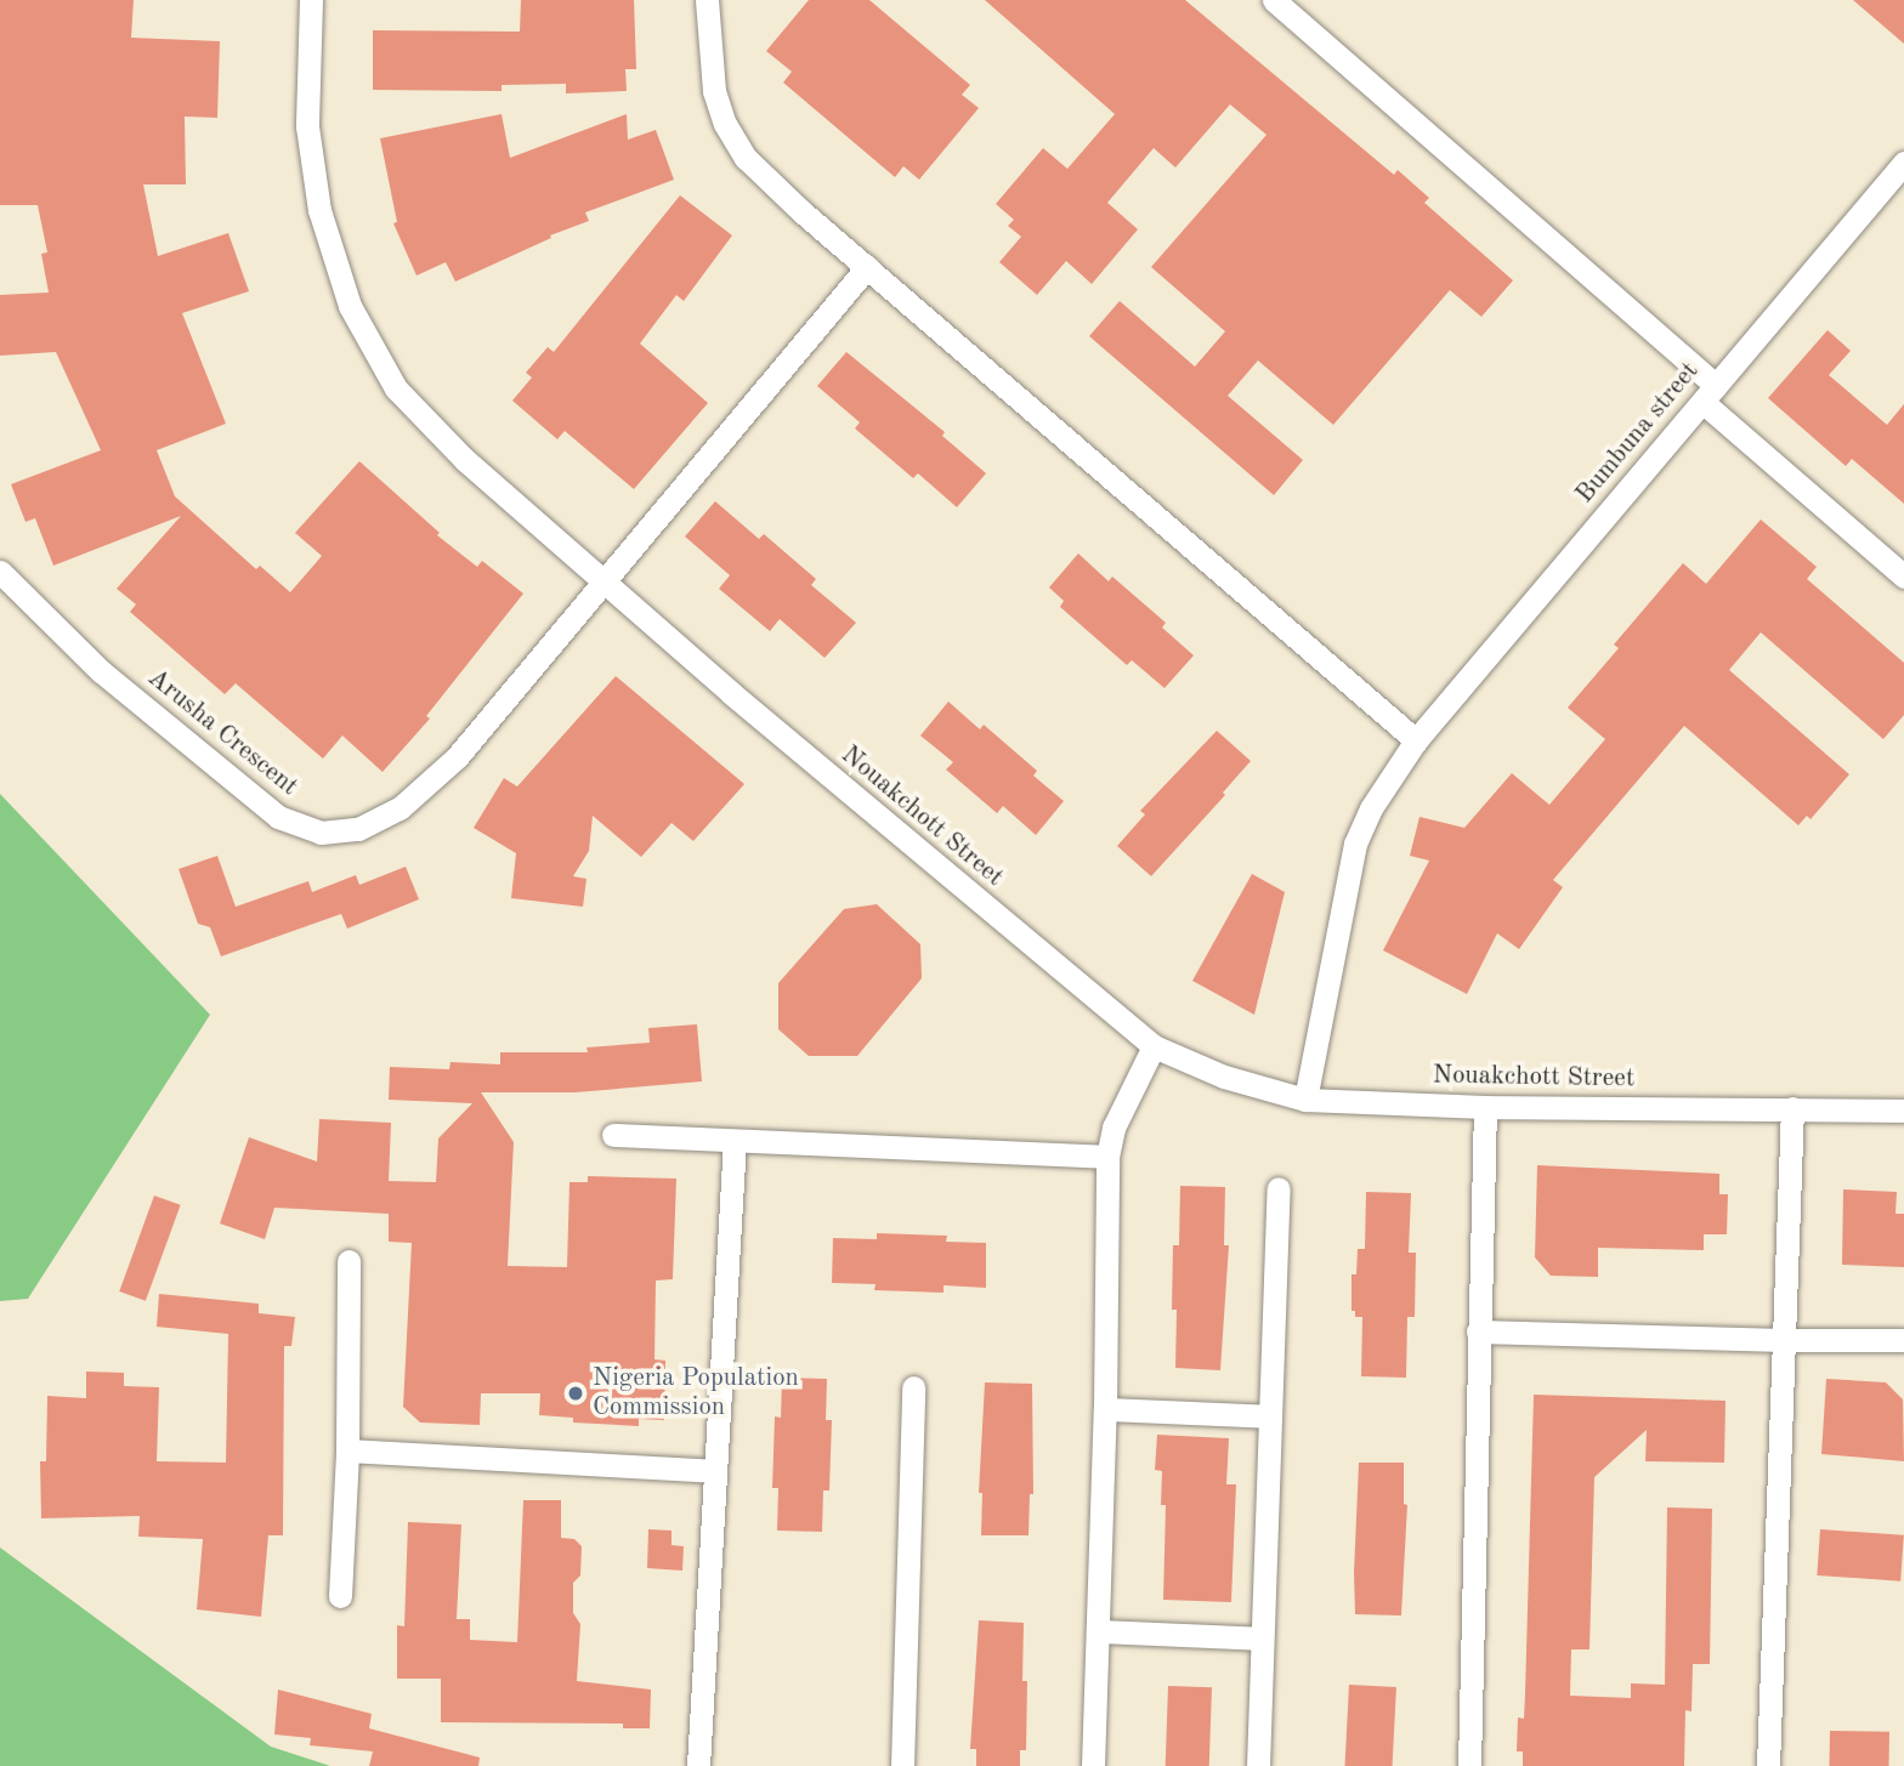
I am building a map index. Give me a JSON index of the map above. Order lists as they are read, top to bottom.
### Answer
{
  "streets": {
    "street": ["Bumbuna street", "Arusha Crescent", "Nouakchott Street"]
  },
  "crossings": [
    ["Bumbuna street", "Nouakchott Street"],
    ["Arusha Crescent", "Nouakchott Street"]
  ],
  "places": ["Nigeria Population Commission"]
}
